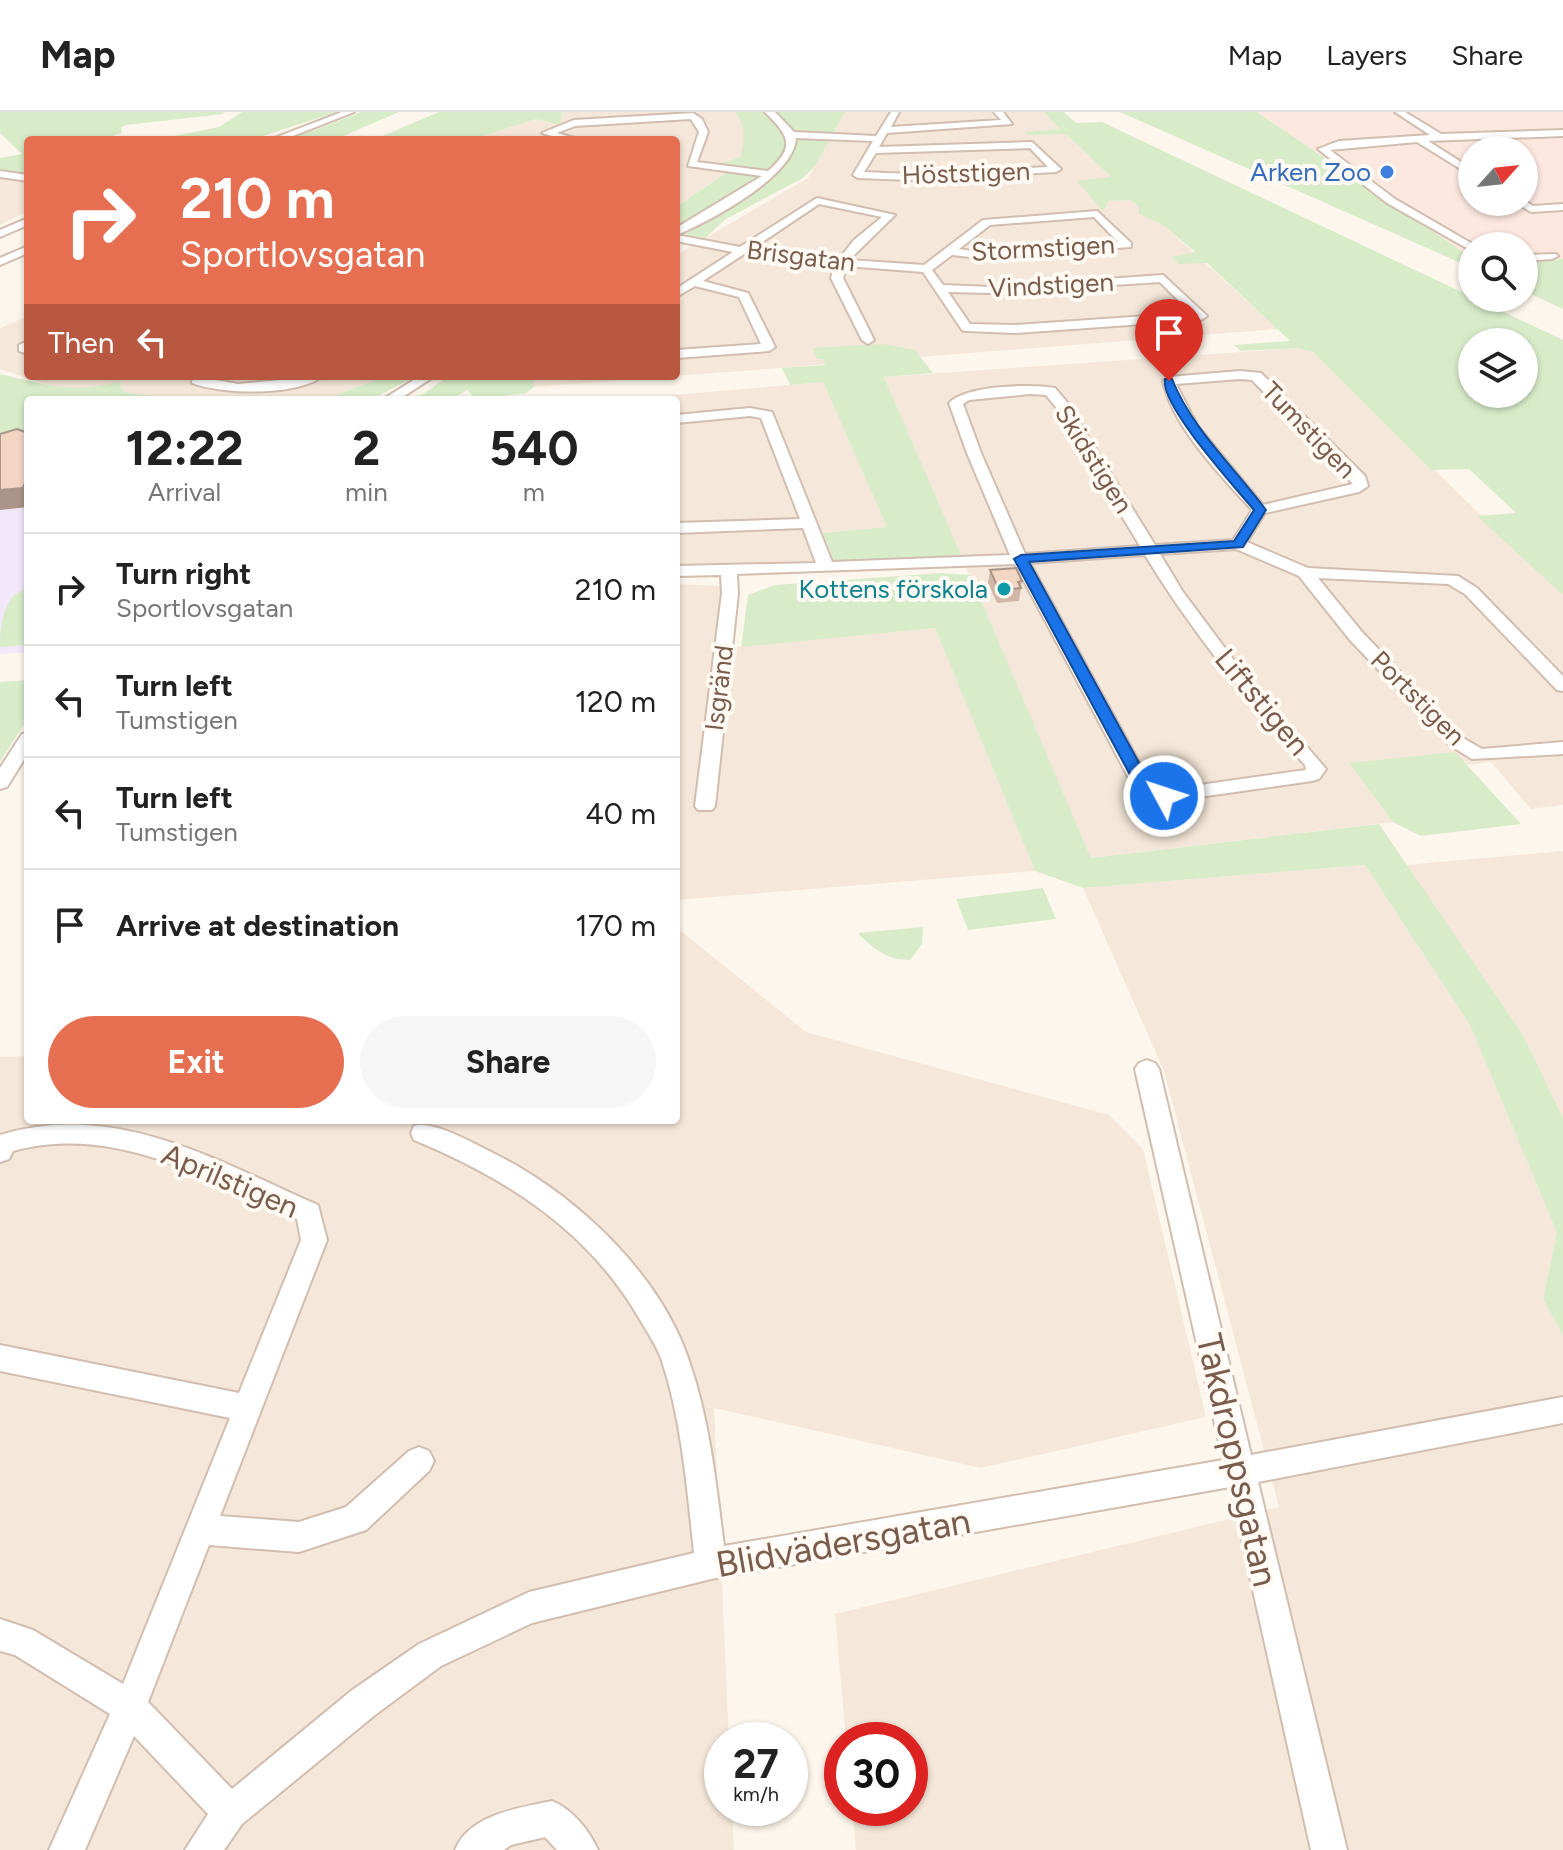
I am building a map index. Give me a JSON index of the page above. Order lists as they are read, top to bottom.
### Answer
{
  "streets": {
    "street": [
      "Höststigen",
      "Stormstigen",
      "Brisgatan",
      "Vindstigen",
      "Tumstigen",
      "Skidstigen",
      "Isgränd",
      "Portstigen",
      "Liftstigen",
      "Aprilstigen",
      "Takdroppsgatan",
      "Blidvädersgatan"
    ]
  },
  "crossings": [
    ["Stormstigen", "Brisgatan"],
    ["Stormstigen", "Vindstigen"],
    ["Brisgatan", "Vindstigen"],
    ["Skidstigen", "Liftstigen"],
    ["Takdroppsgatan", "Blidvädersgatan"]
  ],
  "places": ["Arken Zoo", "Kottens förskola"],
  "north": "top right",
  "page": {
    "header": "Map",
    "nav": ["Map", "Layers", "Share"],
    "turn": ["210 m", "Sportlovsgatan"],
    "then": "Then",
    "eta": [
      "12:22",
      "Arrival",
      "2",
      "min",
      "540",
      "m"
    ],
    "list": [
      {
        "name": "Turn right",
        "note": "Sportlovsgatan",
        "value": "210 m"
      },
      {
        "name": "Turn left",
        "note": "Tumstigen",
        "value": "120 m"
      },
      {
        "name": "Turn left",
        "note": "Tumstigen",
        "value": "40 m"
      },
      {
        "name": "Arrive at destination",
        "value": "170 m"
      }
    ],
    "buttons": ["Exit", "Share"],
    "speed": "27 km/h",
    "limit": "30"
  }
}
